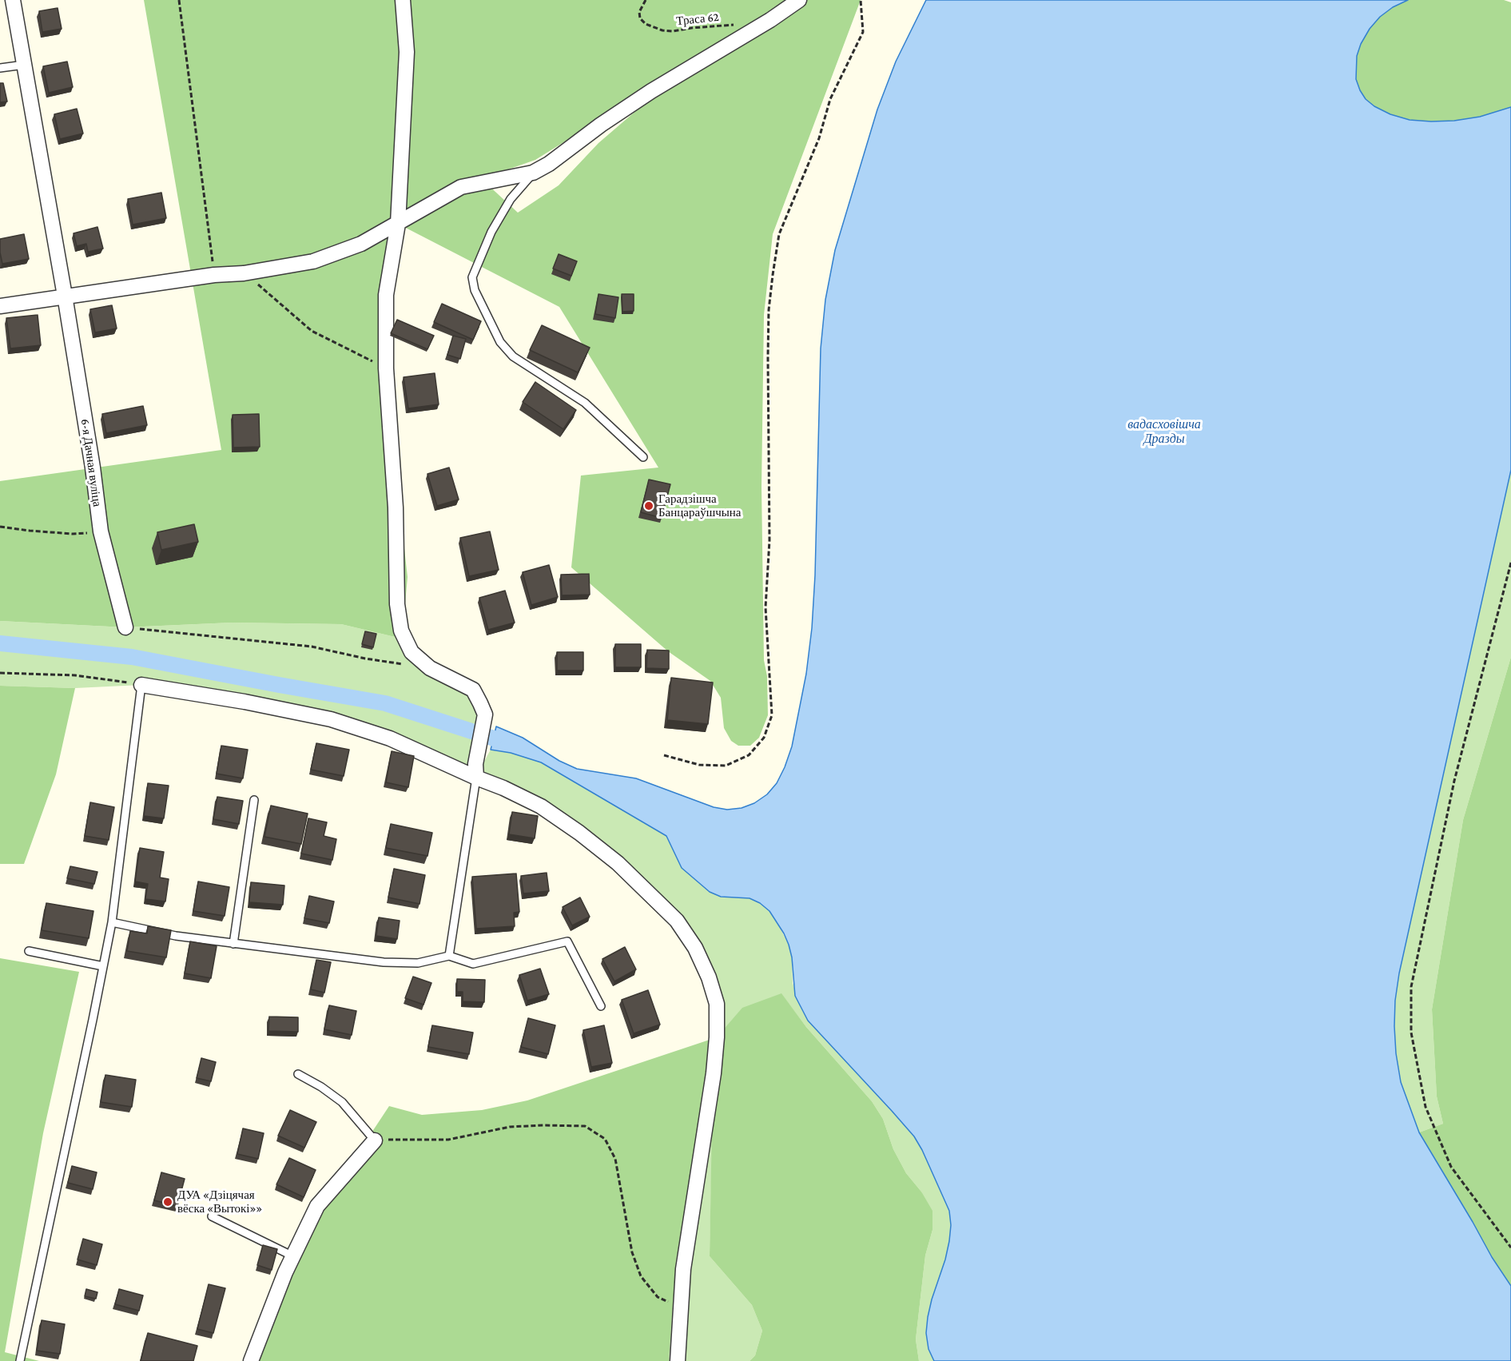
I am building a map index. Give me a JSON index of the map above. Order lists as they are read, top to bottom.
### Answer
{
  "streets": {
    "street": ["6-я Дачная вуліца"],
    "path": ["Траса 62"]
  },
  "water": ["вадасховішча Дразды"],
  "places": ["Гарадзішча Банцараўшчына", "ДУА «Дзіцячая вёска «Вытокі»»"]
}
